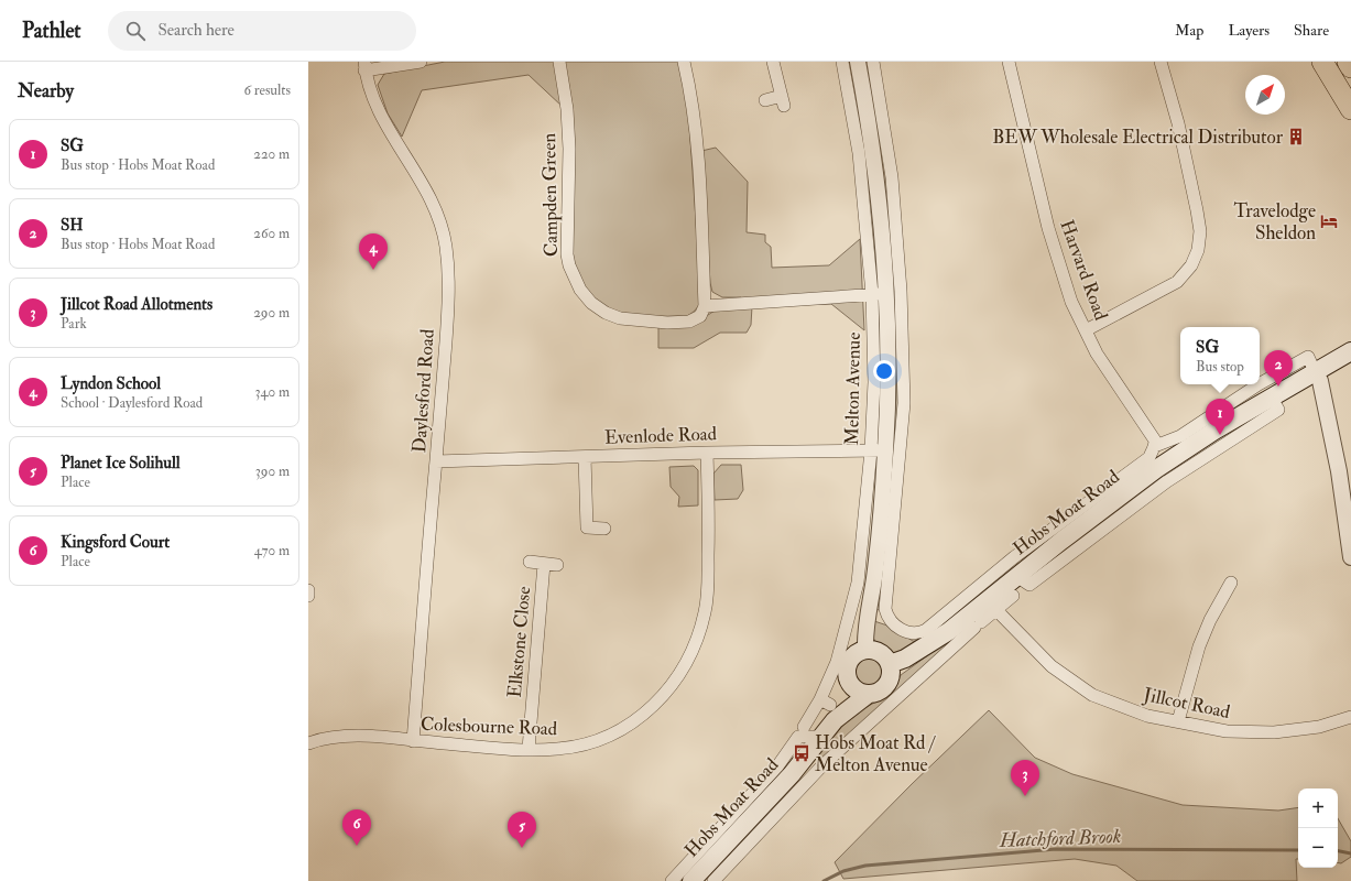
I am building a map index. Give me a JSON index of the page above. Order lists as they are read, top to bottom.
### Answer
{
  "streets": {
    "main road": ["Hobs Moat Road"],
    "street": [
      "Campden Green",
      "Harvard Road",
      "Melton Avenue",
      "Daylesford Road",
      "Evenlode Road",
      "Elkstone Close",
      "Jillcot Road",
      "Colesbourne Road"
    ]
  },
  "crossings": [
    ["Harvard Road", "Hobs Moat Road"],
    ["Melton Avenue", "Evenlode Road"],
    ["Melton Avenue", "Hobs Moat Road"],
    ["Daylesford Road", "Evenlode Road"],
    ["Daylesford Road", "Colesbourne Road"],
    ["Evenlode Road", "Colesbourne Road"],
    ["Hobs Moat Road", "Jillcot Road"],
    ["Elkstone Close", "Colesbourne Road"]
  ],
  "water": ["Hatchford Brook"],
  "places": {
    "building": ["BEW Wholesale Electrical Distributor"],
    "hotel": ["Travelodge Sheldon"],
    "bus stop": ["Hobs Moat Rd / Melton Avenue"]
  },
  "north": "top right",
  "page": {
    "header": "Pathlet",
    "search": "Search here",
    "nav": ["Map", "Layers", "Share"],
    "heading": ["Nearby", "6 results"],
    "list": [
      {
        "mark": "1",
        "name": "SG",
        "note": "Bus stop · Hobs Moat Road",
        "value": "220 m"
      },
      {
        "mark": "2",
        "name": "SH",
        "note": "Bus stop · Hobs Moat Road",
        "value": "260 m"
      },
      {
        "mark": "3",
        "name": "Jillcot Road Allotments",
        "note": "Park",
        "value": "290 m"
      },
      {
        "mark": "4",
        "name": "Lyndon School",
        "note": "School · Daylesford Road",
        "value": "340 m"
      },
      {
        "mark": "5",
        "name": "Planet Ice Solihull",
        "note": "Place",
        "value": "390 m"
      },
      {
        "mark": "6",
        "name": "Kingsford Court",
        "note": "Place",
        "value": "470 m"
      }
    ],
    "pins": [
      "4",
      "2",
      "1",
      "3",
      "6",
      "5"
    ],
    "popup": ["SG", "Bus stop"],
    "map_buttons": ["+", "−"]
  }
}
